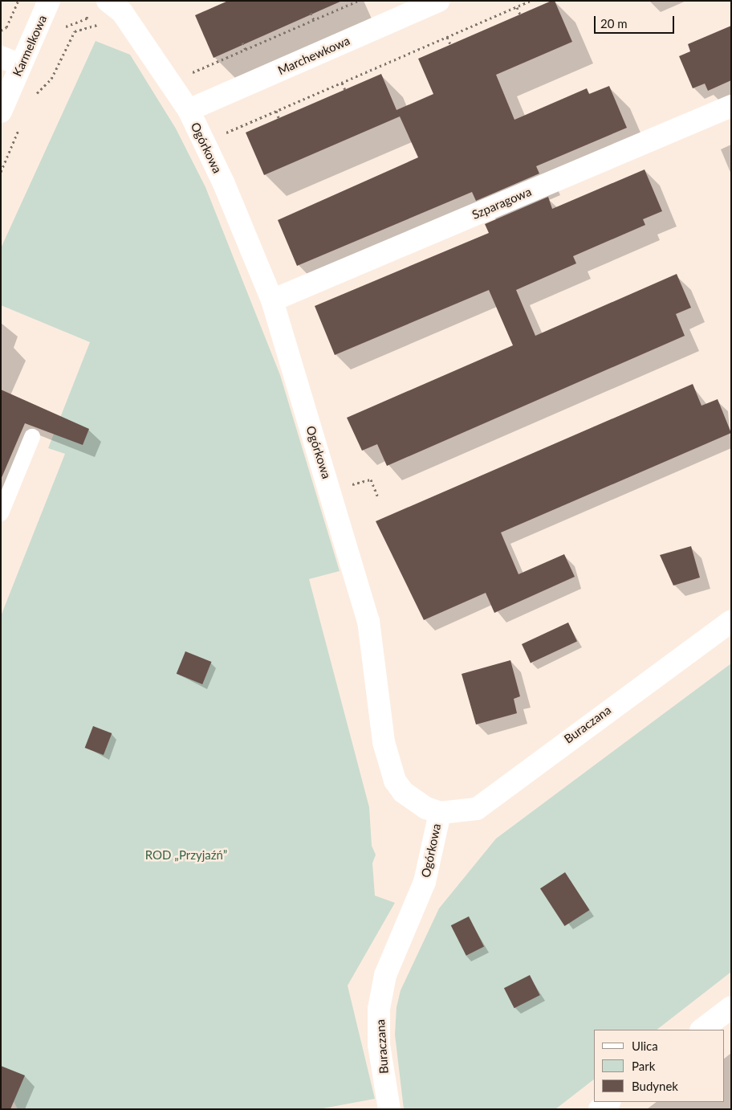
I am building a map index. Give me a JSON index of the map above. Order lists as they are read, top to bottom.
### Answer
{
  "streets": {
    "street": [
      "Karmelkowa",
      "Marchewkowa",
      "Ogórkowa",
      "Szparagowa",
      "Buraczana"
    ]
  },
  "crossings": [
    ["Marchewkowa", "Ogórkowa"],
    ["Ogórkowa", "Szparagowa"],
    ["Ogórkowa", "Buraczana"]
  ],
  "parks": ["ROD „Przyjaźń”"],
  "legend": ["Ulica", "Park", "Budynek"],
  "scale_bar": "20 m"
}
